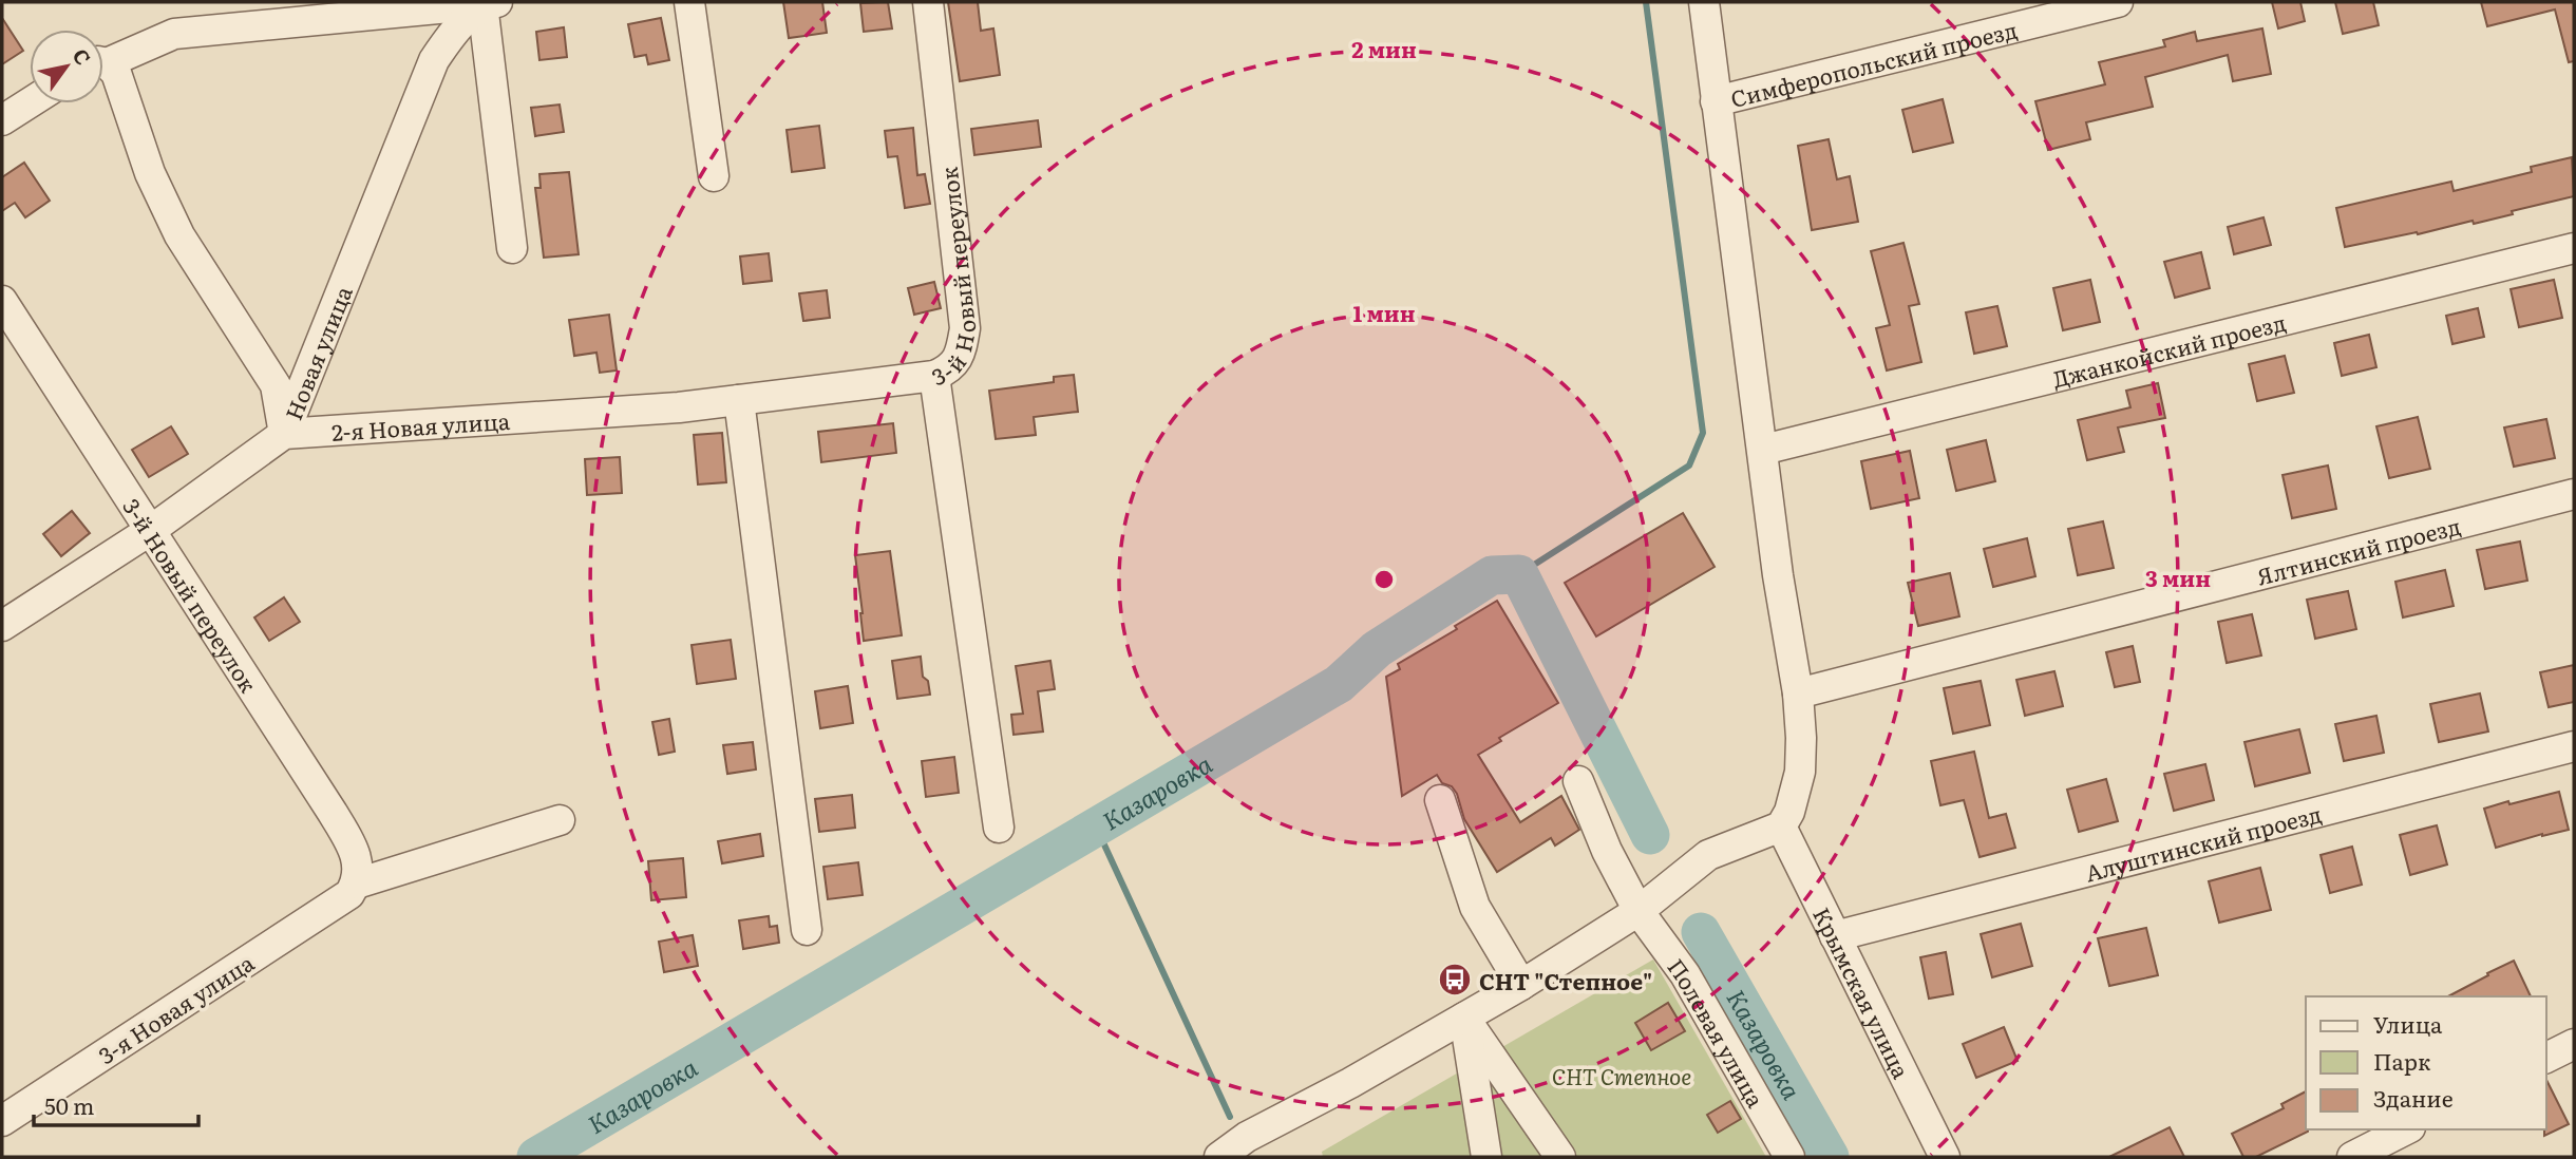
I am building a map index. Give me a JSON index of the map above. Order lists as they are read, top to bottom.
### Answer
{
  "streets": {
    "street": [
      "Симферопольский проезд",
      "3-й Новый переулок",
      "Джанкойский проезд",
      "Новая улица",
      "2-я Новая улица",
      "Ялтинский проезд",
      "Алуштинский проезд",
      "Крымская улица",
      "3-я Новая улица",
      "Полевая улица"
    ]
  },
  "crossings": [
    ["3-й Новый переулок", "2-я Новая улица"],
    ["3-й Новый переулок", "3-я Новая улица"],
    ["Новая улица", "2-я Новая улица"],
    ["Алуштинский проезд", "Крымская улица"]
  ],
  "water": ["Казаровка"],
  "parks": ["СНТ Степное"],
  "places": {
    "bus stop": ["СНТ \"Степное\""]
  },
  "legend": ["Улица", "Парк", "Здание"],
  "scale_bar": "50 m",
  "north": "top right",
  "rings": ["2 мин", "1 мин", "3 мин"]
}
